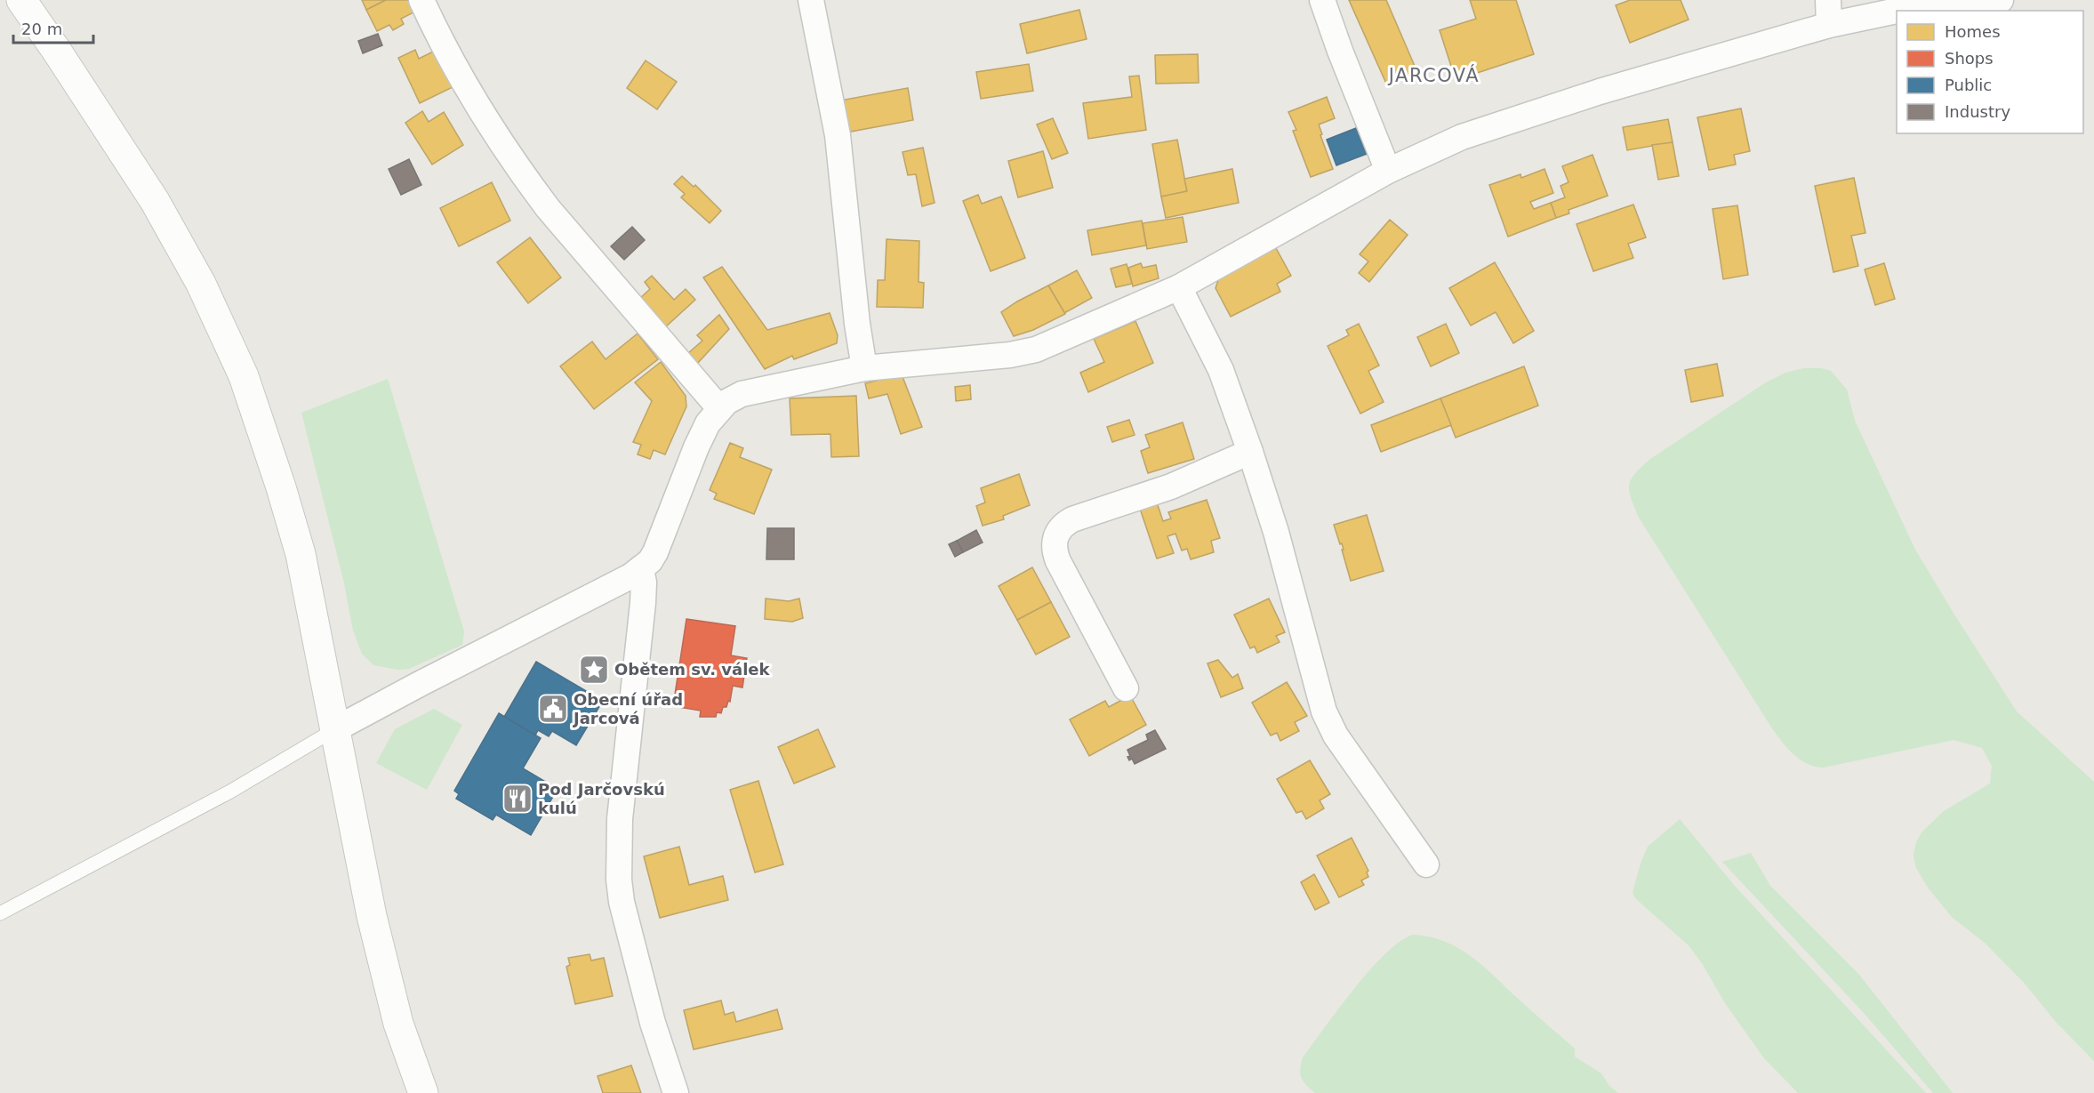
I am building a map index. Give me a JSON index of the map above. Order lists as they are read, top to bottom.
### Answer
{
  "districts": ["JARCOVÁ"],
  "places": {
    "place": ["Obětem sv. válek"],
    "public building": ["Obecní úřad Jarcová"],
    "restaurant": ["Pod Jarčovskú kulú"]
  },
  "legend": [
    "Homes",
    "Shops",
    "Public",
    "Industry"
  ],
  "scale_bar": "20 m"
}
